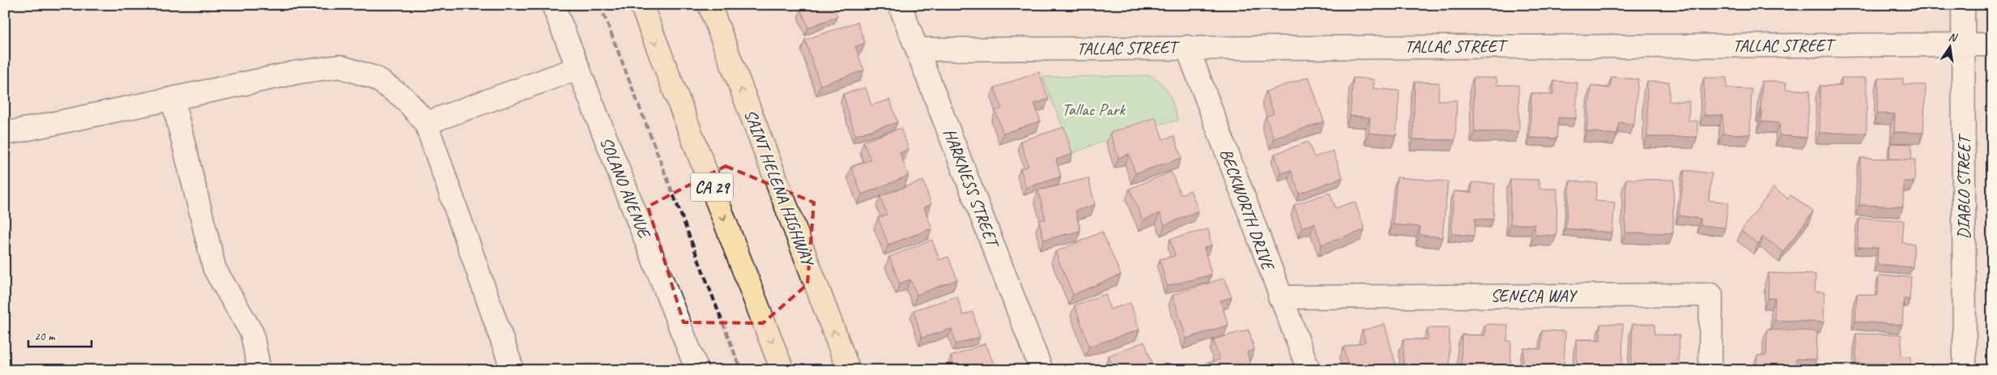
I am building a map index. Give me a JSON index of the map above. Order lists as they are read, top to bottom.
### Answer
{
  "streets": {
    "highway": ["CA 29", "SAINT HELENA HIGHWAY"],
    "street": [
      "TALLAC STREET",
      "SOLANO AVENUE",
      "HARKNESS STREET",
      "DIABLO STREET",
      "BECKWORTH DRIVE",
      "SENECA WAY"
    ]
  },
  "crossings": [
    ["TALLAC STREET", "HARKNESS STREET"],
    ["TALLAC STREET", "DIABLO STREET"],
    ["TALLAC STREET", "BECKWORTH DRIVE"],
    ["BECKWORTH DRIVE", "SENECA WAY"]
  ],
  "parks": ["Tallac Park"],
  "scale_bar": "20 m",
  "north": "top"
}
